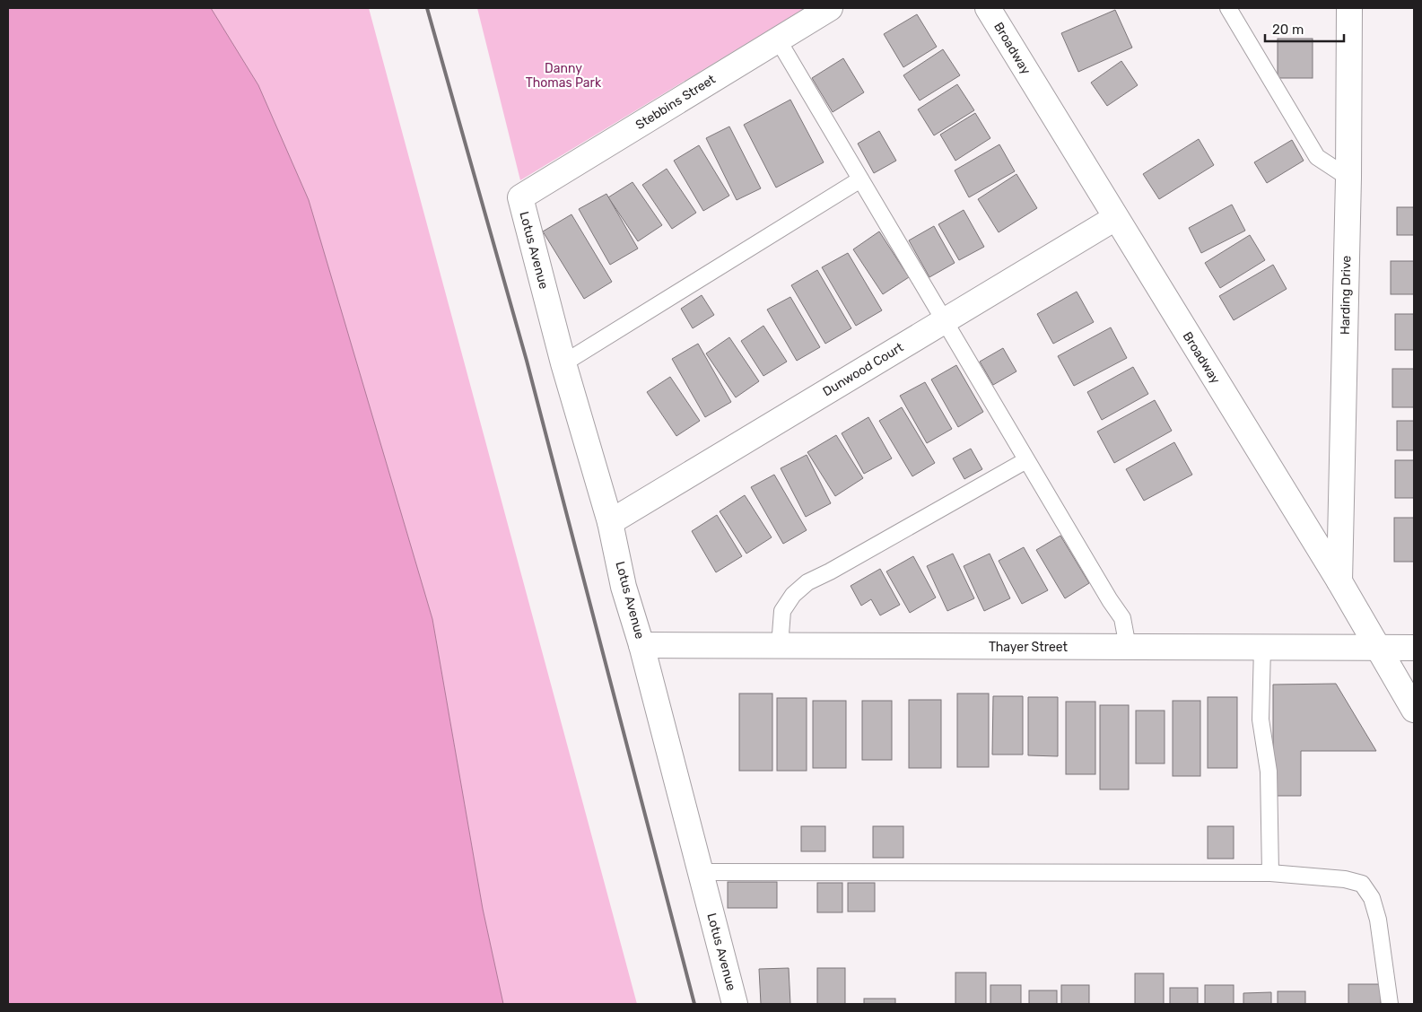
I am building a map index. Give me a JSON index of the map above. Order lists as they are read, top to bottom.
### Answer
{
  "streets": {
    "street": [
      "Broadway",
      "Stebbins Street",
      "Lotus Avenue",
      "Harding Drive",
      "Dunwood Court",
      "Thayer Street"
    ]
  },
  "crossings": [
    ["Broadway", "Harding Drive"],
    ["Broadway", "Dunwood Court"],
    ["Broadway", "Thayer Street"],
    ["Stebbins Street", "Lotus Avenue"],
    ["Lotus Avenue", "Dunwood Court"],
    ["Lotus Avenue", "Thayer Street"]
  ],
  "parks": ["Danny Thomas Park"],
  "scale_bar": "20 m"
}
